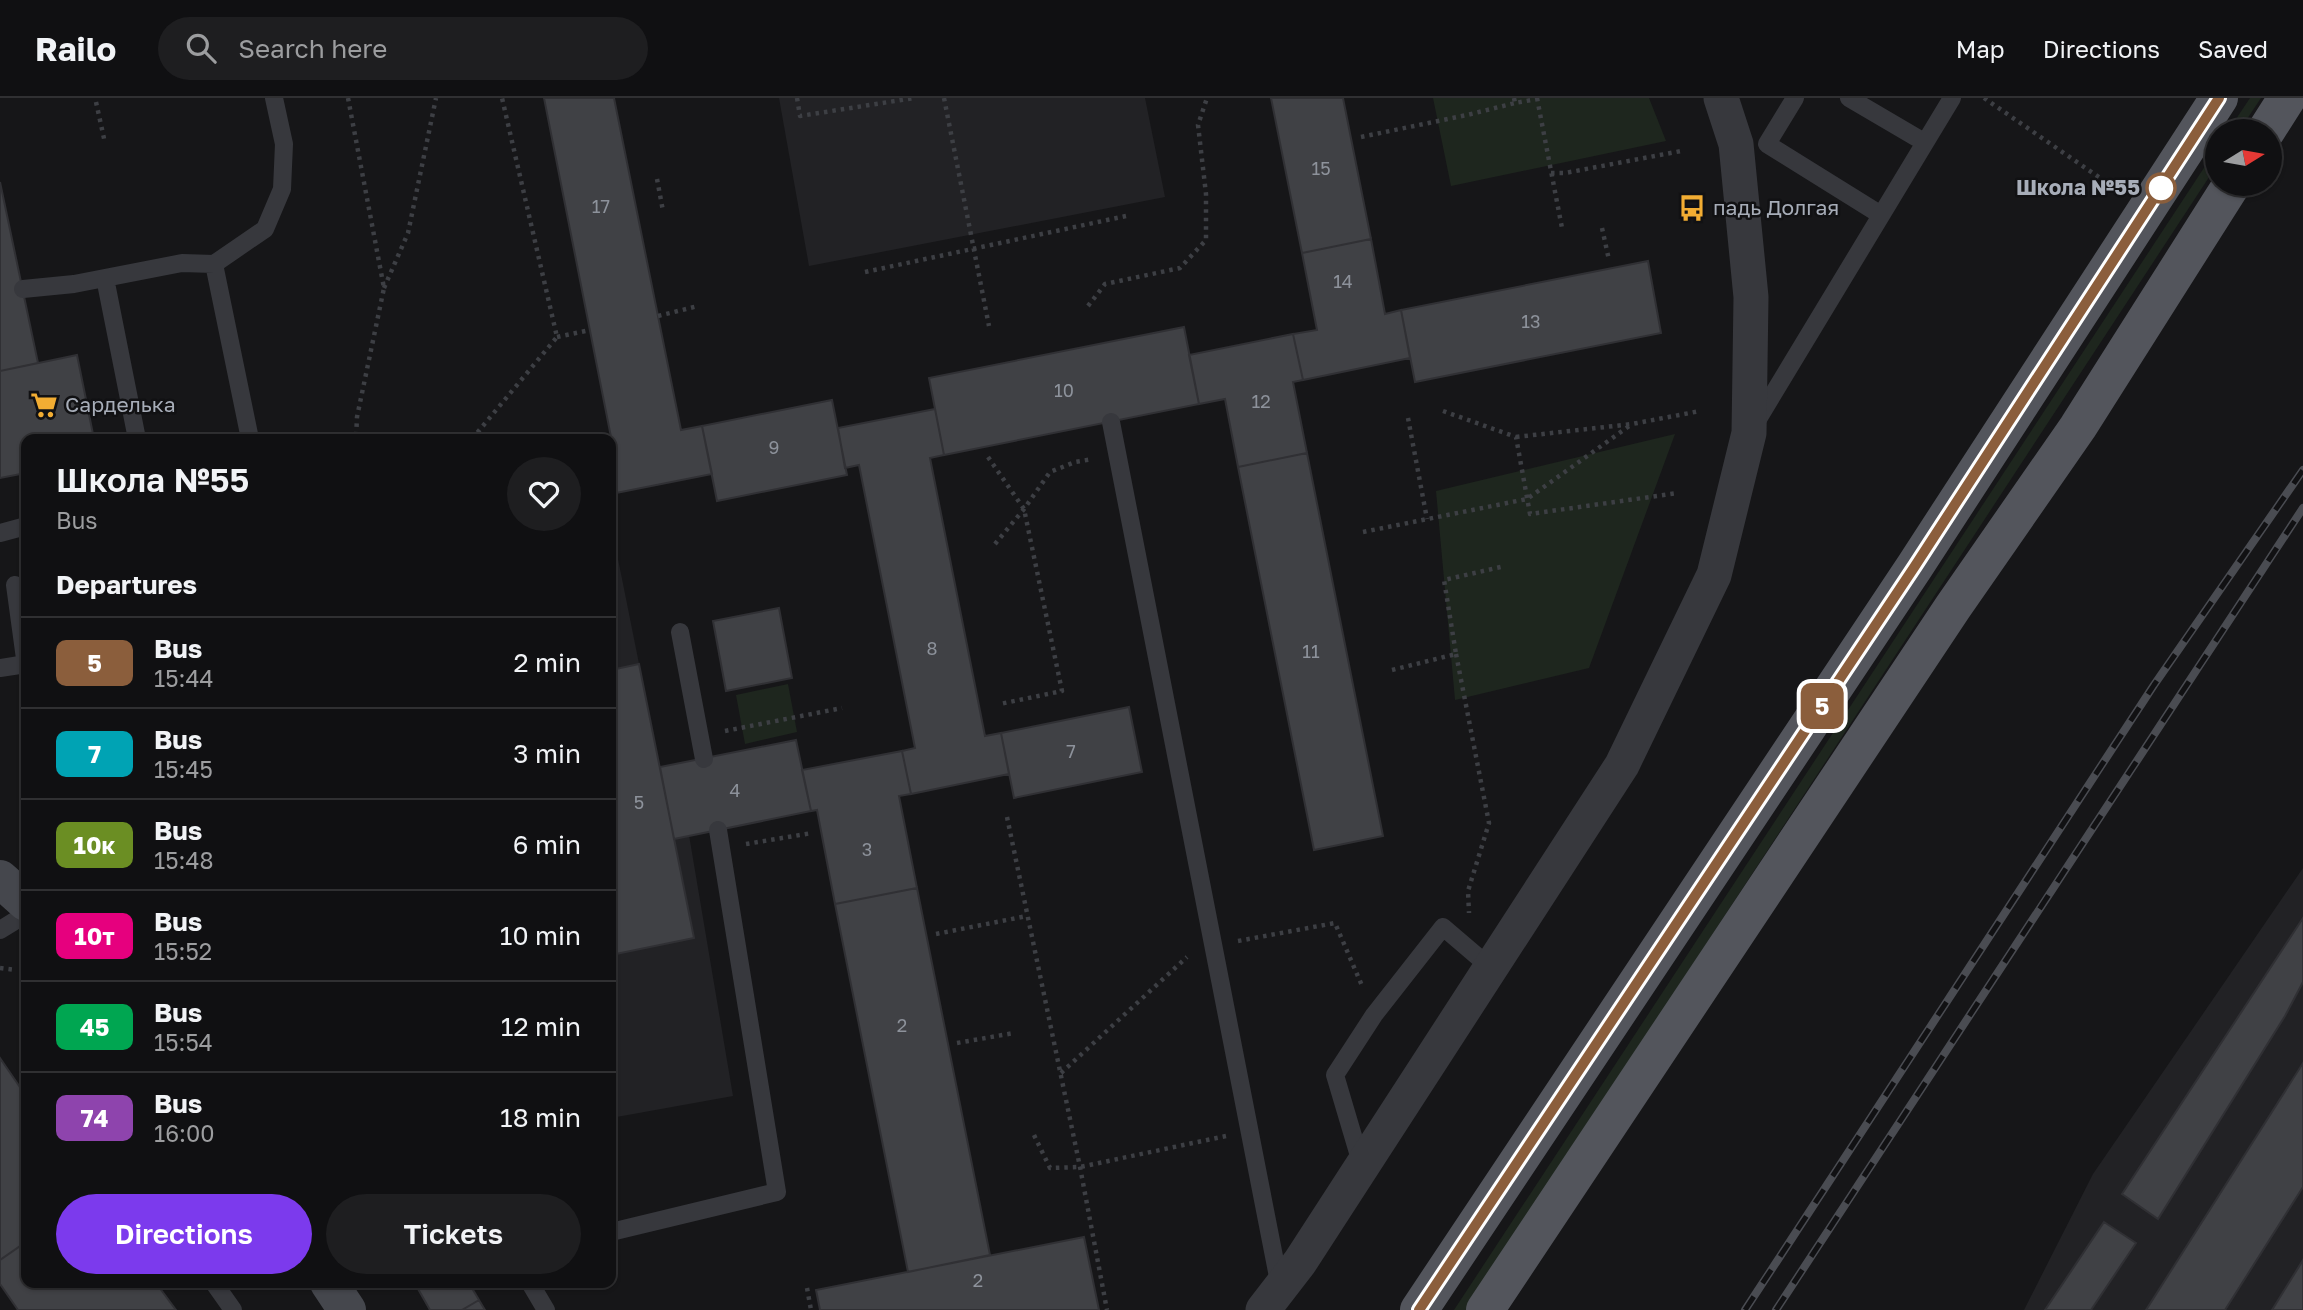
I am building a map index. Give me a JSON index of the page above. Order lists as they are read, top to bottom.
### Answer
{
  "places": {
    "other": ["Школа №55"],
    "bus stop": ["падь Долгая"],
    "supermarket": ["Сарделька"]
  },
  "lines": ["bus line 5"],
  "house_numbers": [
    "15",
    "17",
    "14",
    "13",
    "10",
    "12",
    "9",
    "8",
    "11",
    "7",
    "4",
    "5",
    "3",
    "2",
    "2"
  ],
  "north": "right",
  "page": {
    "header": "Railo",
    "search": "Search here",
    "nav": ["Map", "Directions", "Saved"],
    "on_map": "5",
    "heading": [
      ["Школа №55", "Bus"],
      "Departures"
    ],
    "list": [
      {
        "mark": "5",
        "name": "Bus",
        "note": "15:44",
        "value": "2 min"
      },
      {
        "mark": "7",
        "name": "Bus",
        "note": "15:45",
        "value": "3 min"
      },
      {
        "mark": "10к",
        "name": "Bus",
        "note": "15:48",
        "value": "6 min"
      },
      {
        "mark": "10т",
        "name": "Bus",
        "note": "15:52",
        "value": "10 min"
      },
      {
        "mark": "45",
        "name": "Bus",
        "note": "15:54",
        "value": "12 min"
      },
      {
        "mark": "74",
        "name": "Bus",
        "note": "16:00",
        "value": "18 min"
      }
    ],
    "buttons": ["Directions", "Tickets"]
  }
}
